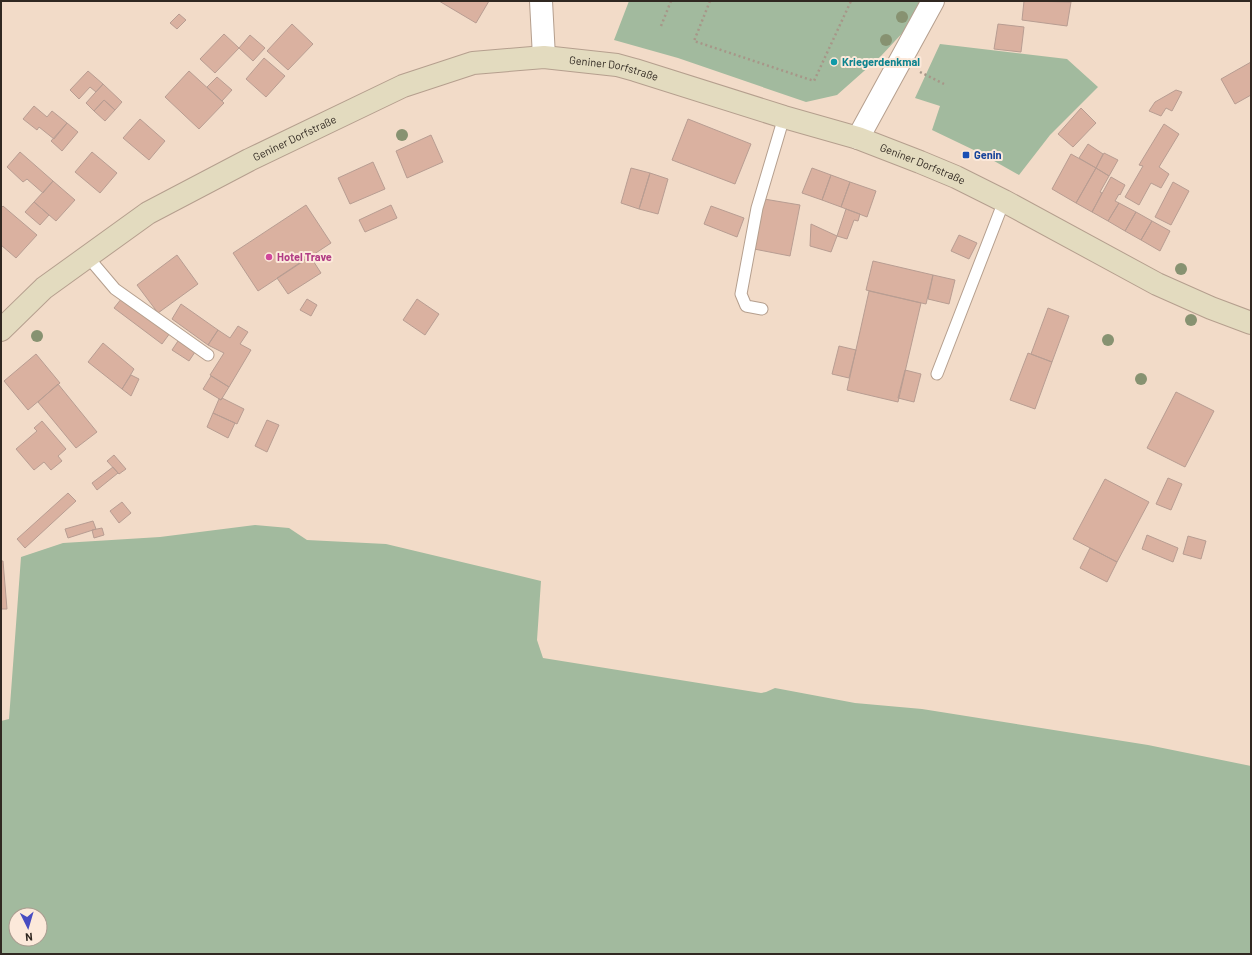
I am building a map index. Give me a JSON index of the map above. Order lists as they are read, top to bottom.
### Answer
{
  "streets": {
    "main road": ["Geniner Dorfstraße"]
  },
  "places": {
    "other": ["Kriegerdenkmal", "Hotel Trave"],
    "transit": ["Genin"]
  },
  "north": "bottom"
}
